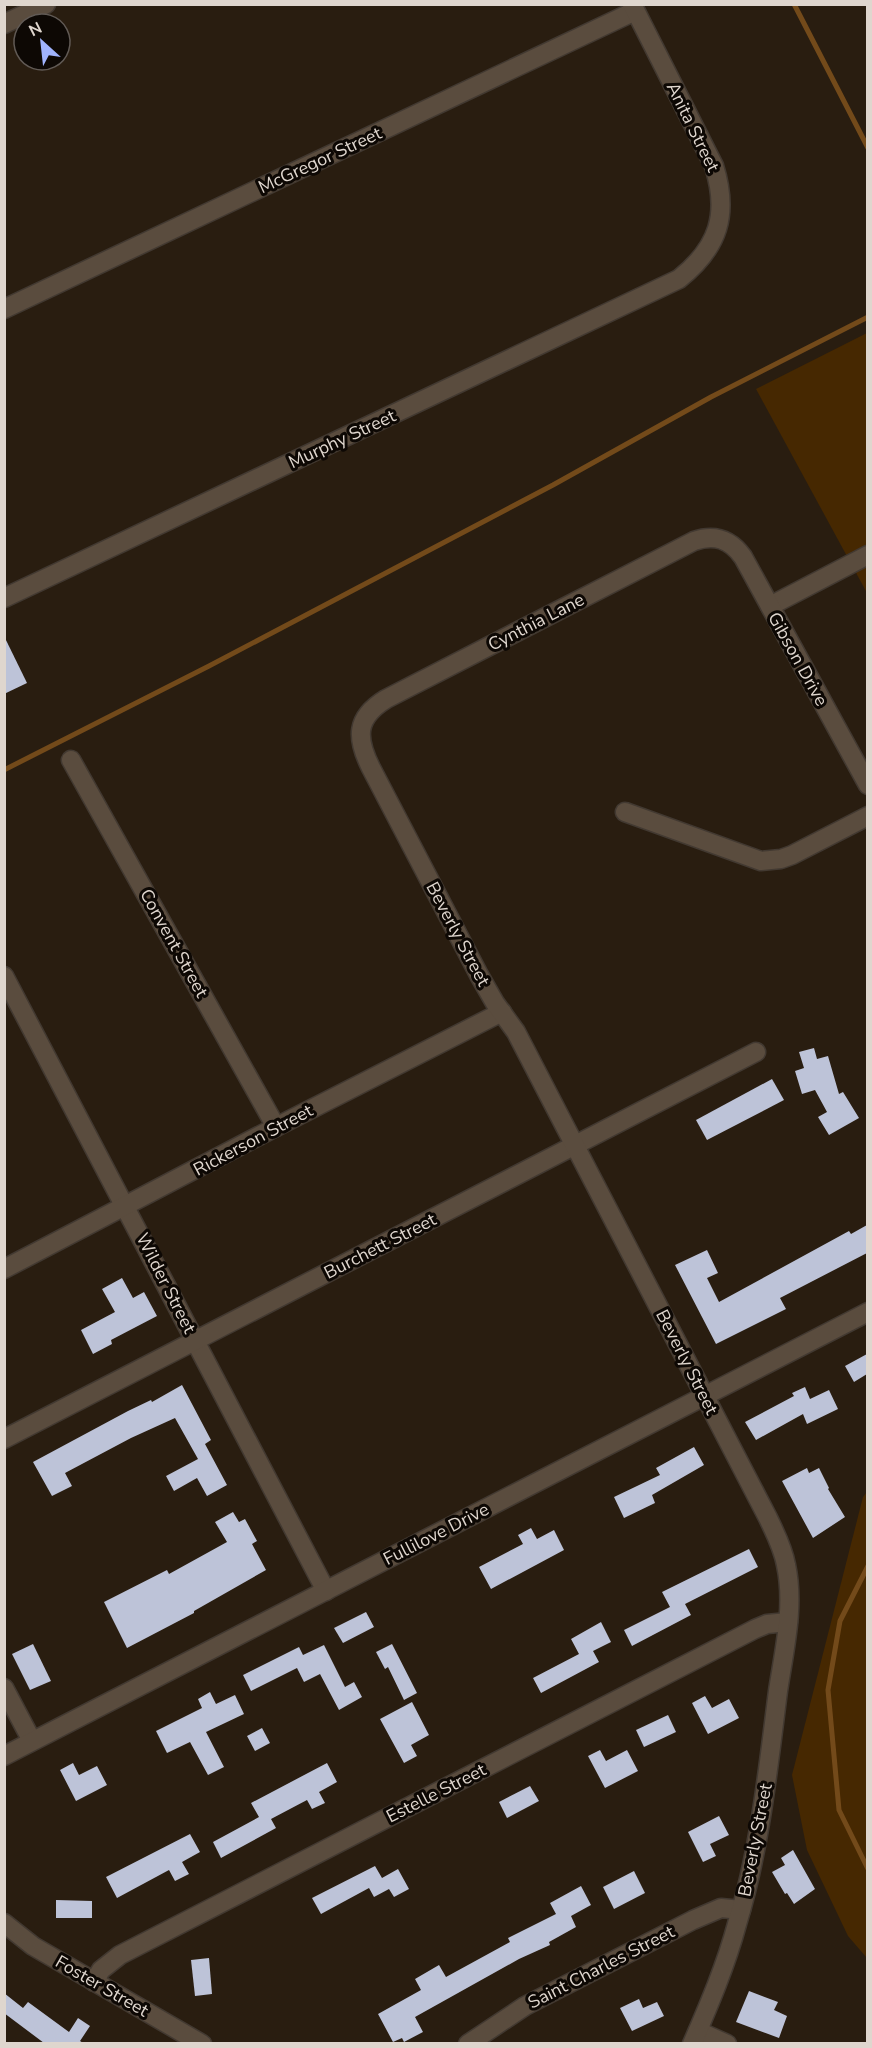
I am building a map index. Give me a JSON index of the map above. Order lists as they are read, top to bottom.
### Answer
{
  "streets": {
    "street": [
      "Anita Street",
      "McGregor Street",
      "Murphy Street",
      "Cynthia Lane",
      "Gibson Drive",
      "Beverly Street",
      "Convent Street",
      "Rickerson Street",
      "Burchett Street",
      "Wilder Street",
      "Fullilove Drive",
      "Estelle Street",
      "Saint Charles Street",
      "Foster Street"
    ]
  },
  "crossings": [
    ["Anita Street", "McGregor Street"],
    ["Anita Street", "Murphy Street"],
    ["Cynthia Lane", "Gibson Drive"],
    ["Cynthia Lane", "Beverly Street"],
    ["Beverly Street", "Rickerson Street"],
    ["Beverly Street", "Burchett Street"],
    ["Beverly Street", "Fullilove Drive"],
    ["Beverly Street", "Estelle Street"],
    ["Beverly Street", "Saint Charles Street"],
    ["Convent Street", "Rickerson Street"],
    ["Rickerson Street", "Wilder Street"],
    ["Burchett Street", "Wilder Street"],
    ["Wilder Street", "Fullilove Drive"],
    ["Estelle Street", "Foster Street"]
  ],
  "north": "top left"
}
